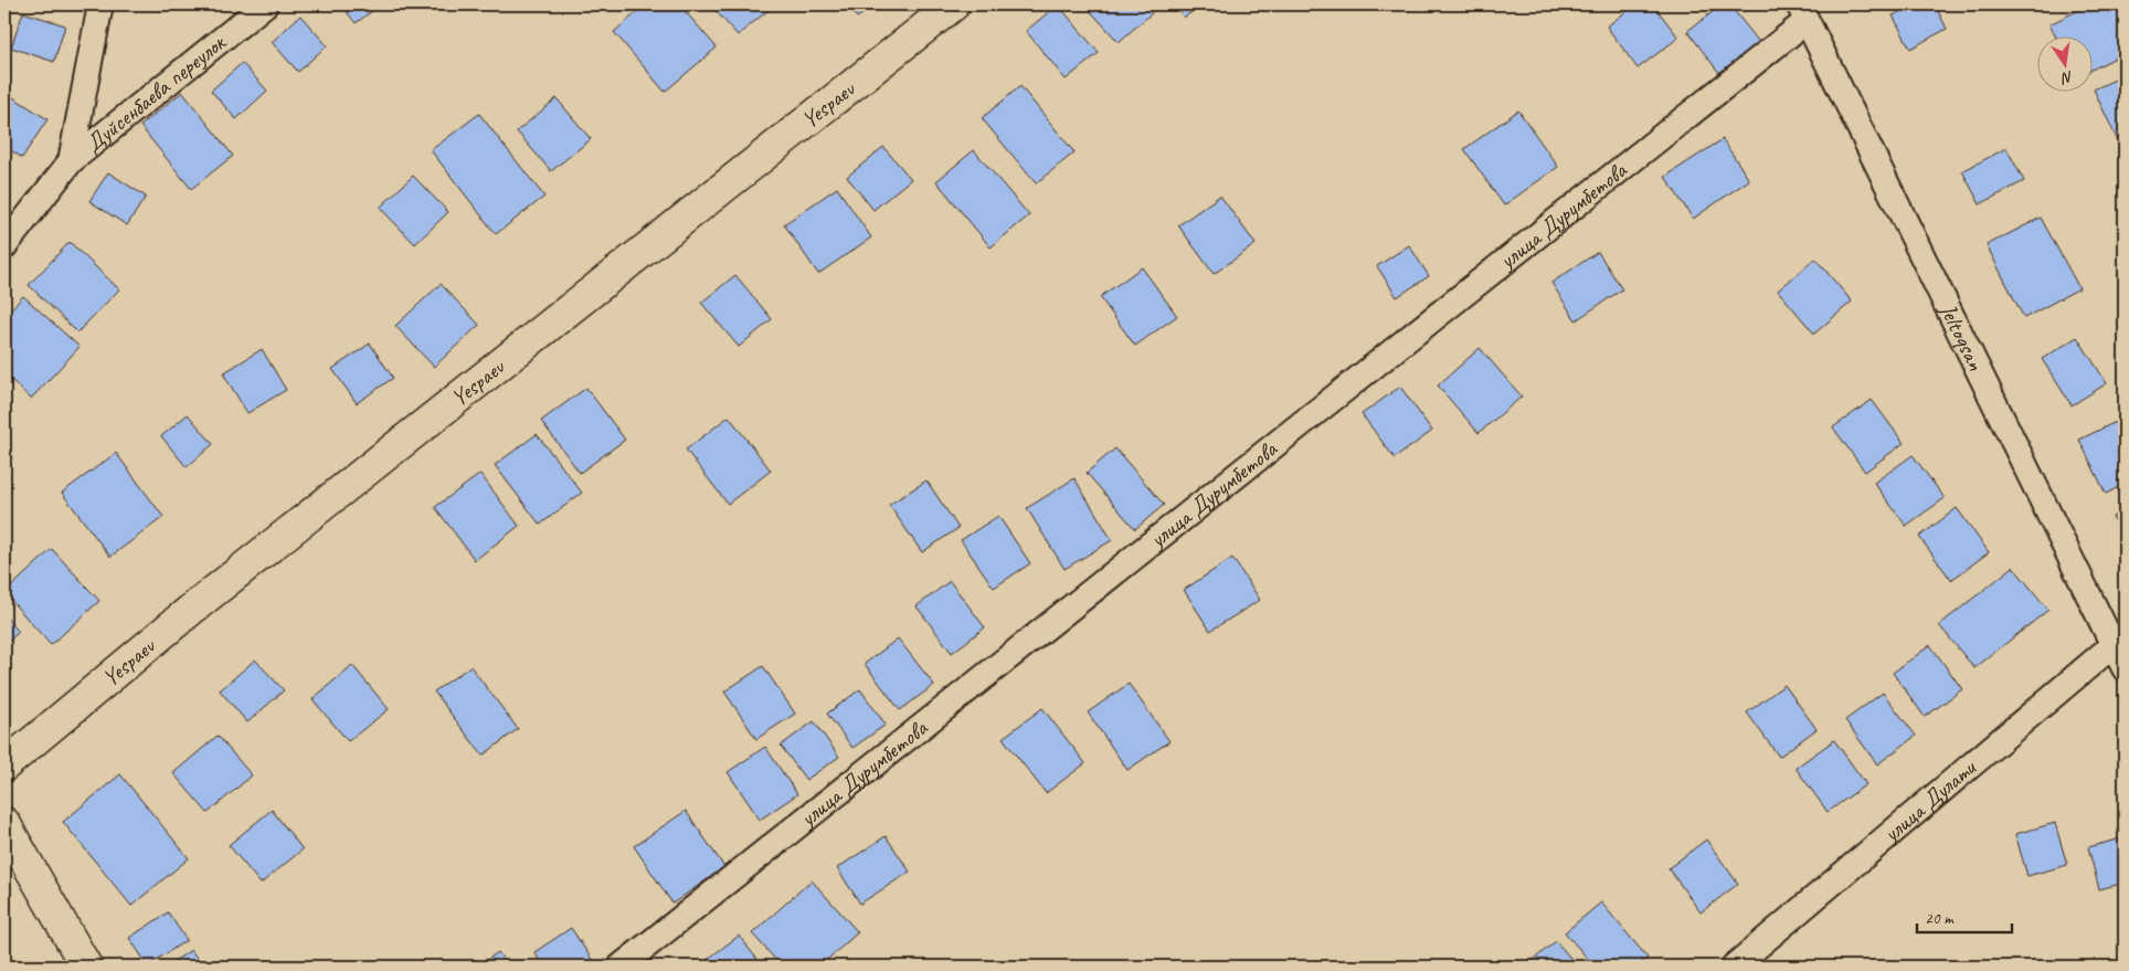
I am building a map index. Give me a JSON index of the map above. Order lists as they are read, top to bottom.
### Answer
{
  "streets": {
    "street": [
      "Дуйсенбаева переулок",
      "Yespaev",
      "улица Дурумбетова",
      "Jeltoqsan",
      "улица Дулати"
    ]
  },
  "crossings": [
    ["улица Дурумбетова", "Jeltoqsan"],
    ["Jeltoqsan", "улица Дулати"]
  ],
  "scale_bar": "20 m",
  "north": "bottom"
}
